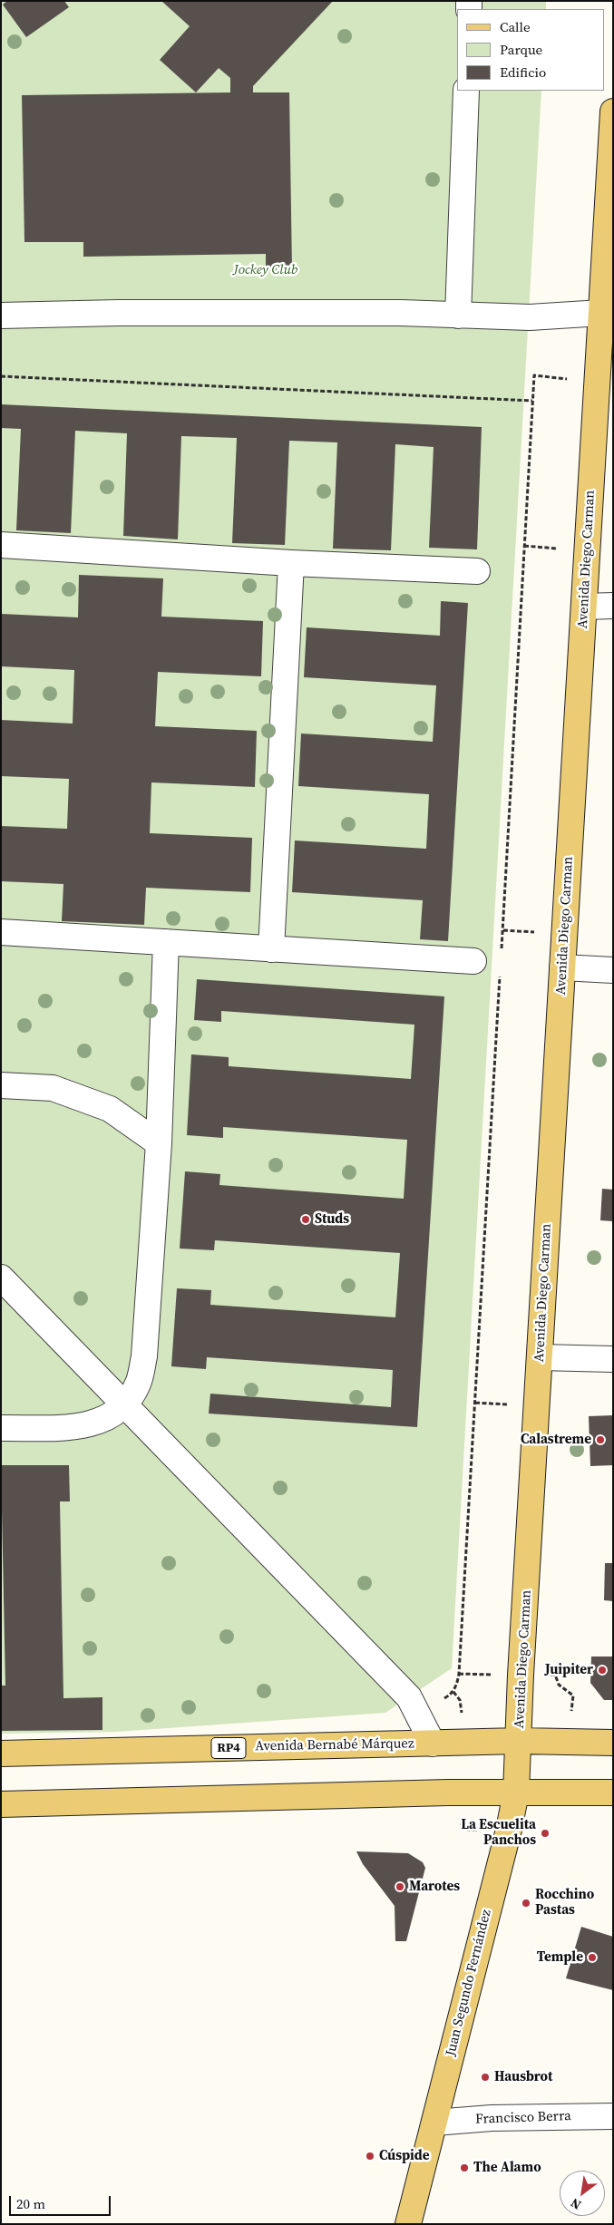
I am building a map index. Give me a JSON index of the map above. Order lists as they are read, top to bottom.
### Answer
{
  "streets": {
    "main road": [
      "Avenida Diego Carman",
      "Avenida Bernabé Márquez",
      "RP4",
      "Juan Segundo Fernández"
    ],
    "street": ["Francisco Berra"]
  },
  "crossings": [
    ["Avenida Diego Carman", "Avenida Bernabé Márquez"],
    ["Avenida Diego Carman", "Juan Segundo Fernández"],
    ["Avenida Bernabé Márquez", "Juan Segundo Fernández"],
    ["Juan Segundo Fernández", "Francisco Berra"]
  ],
  "parks": ["Jockey Club"],
  "places": [
    "Studs",
    "Calastreme",
    "Juipiter",
    "La Escuelita Panchos",
    "Marotes",
    "Rocchino Pastas",
    "Temple",
    "Hausbrot",
    "Cúspide",
    "The Alamo"
  ],
  "legend": ["Calle", "Parque", "Edificio"],
  "scale_bar": "20 m",
  "north": "bottom left"
}
